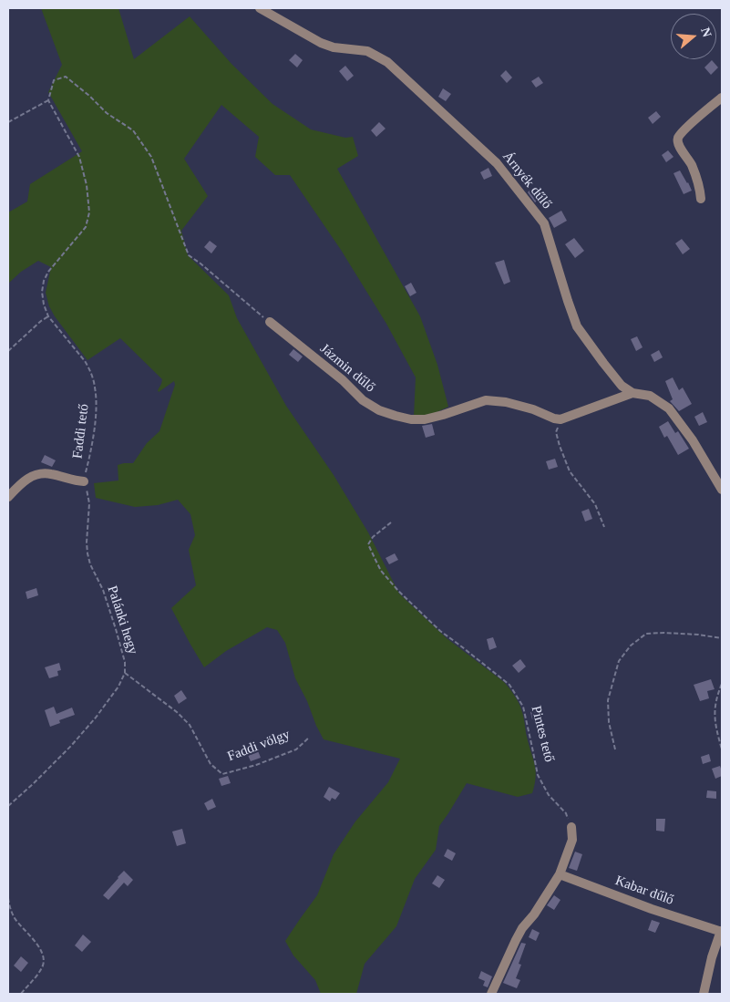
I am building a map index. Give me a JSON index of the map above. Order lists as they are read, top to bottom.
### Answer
{
  "streets": {
    "street": ["Árnyék dűlő", "Jázmin dűlő", "Kabar dűlő"],
    "path": [
      "Faddi tető",
      "Palánki hegy",
      "Pintes tető",
      "Faddi völgy"
    ]
  },
  "crossings": [
    ["Faddi tető", "Palánki hegy"],
    ["Palánki hegy", "Faddi völgy"]
  ],
  "north": "right"
}
